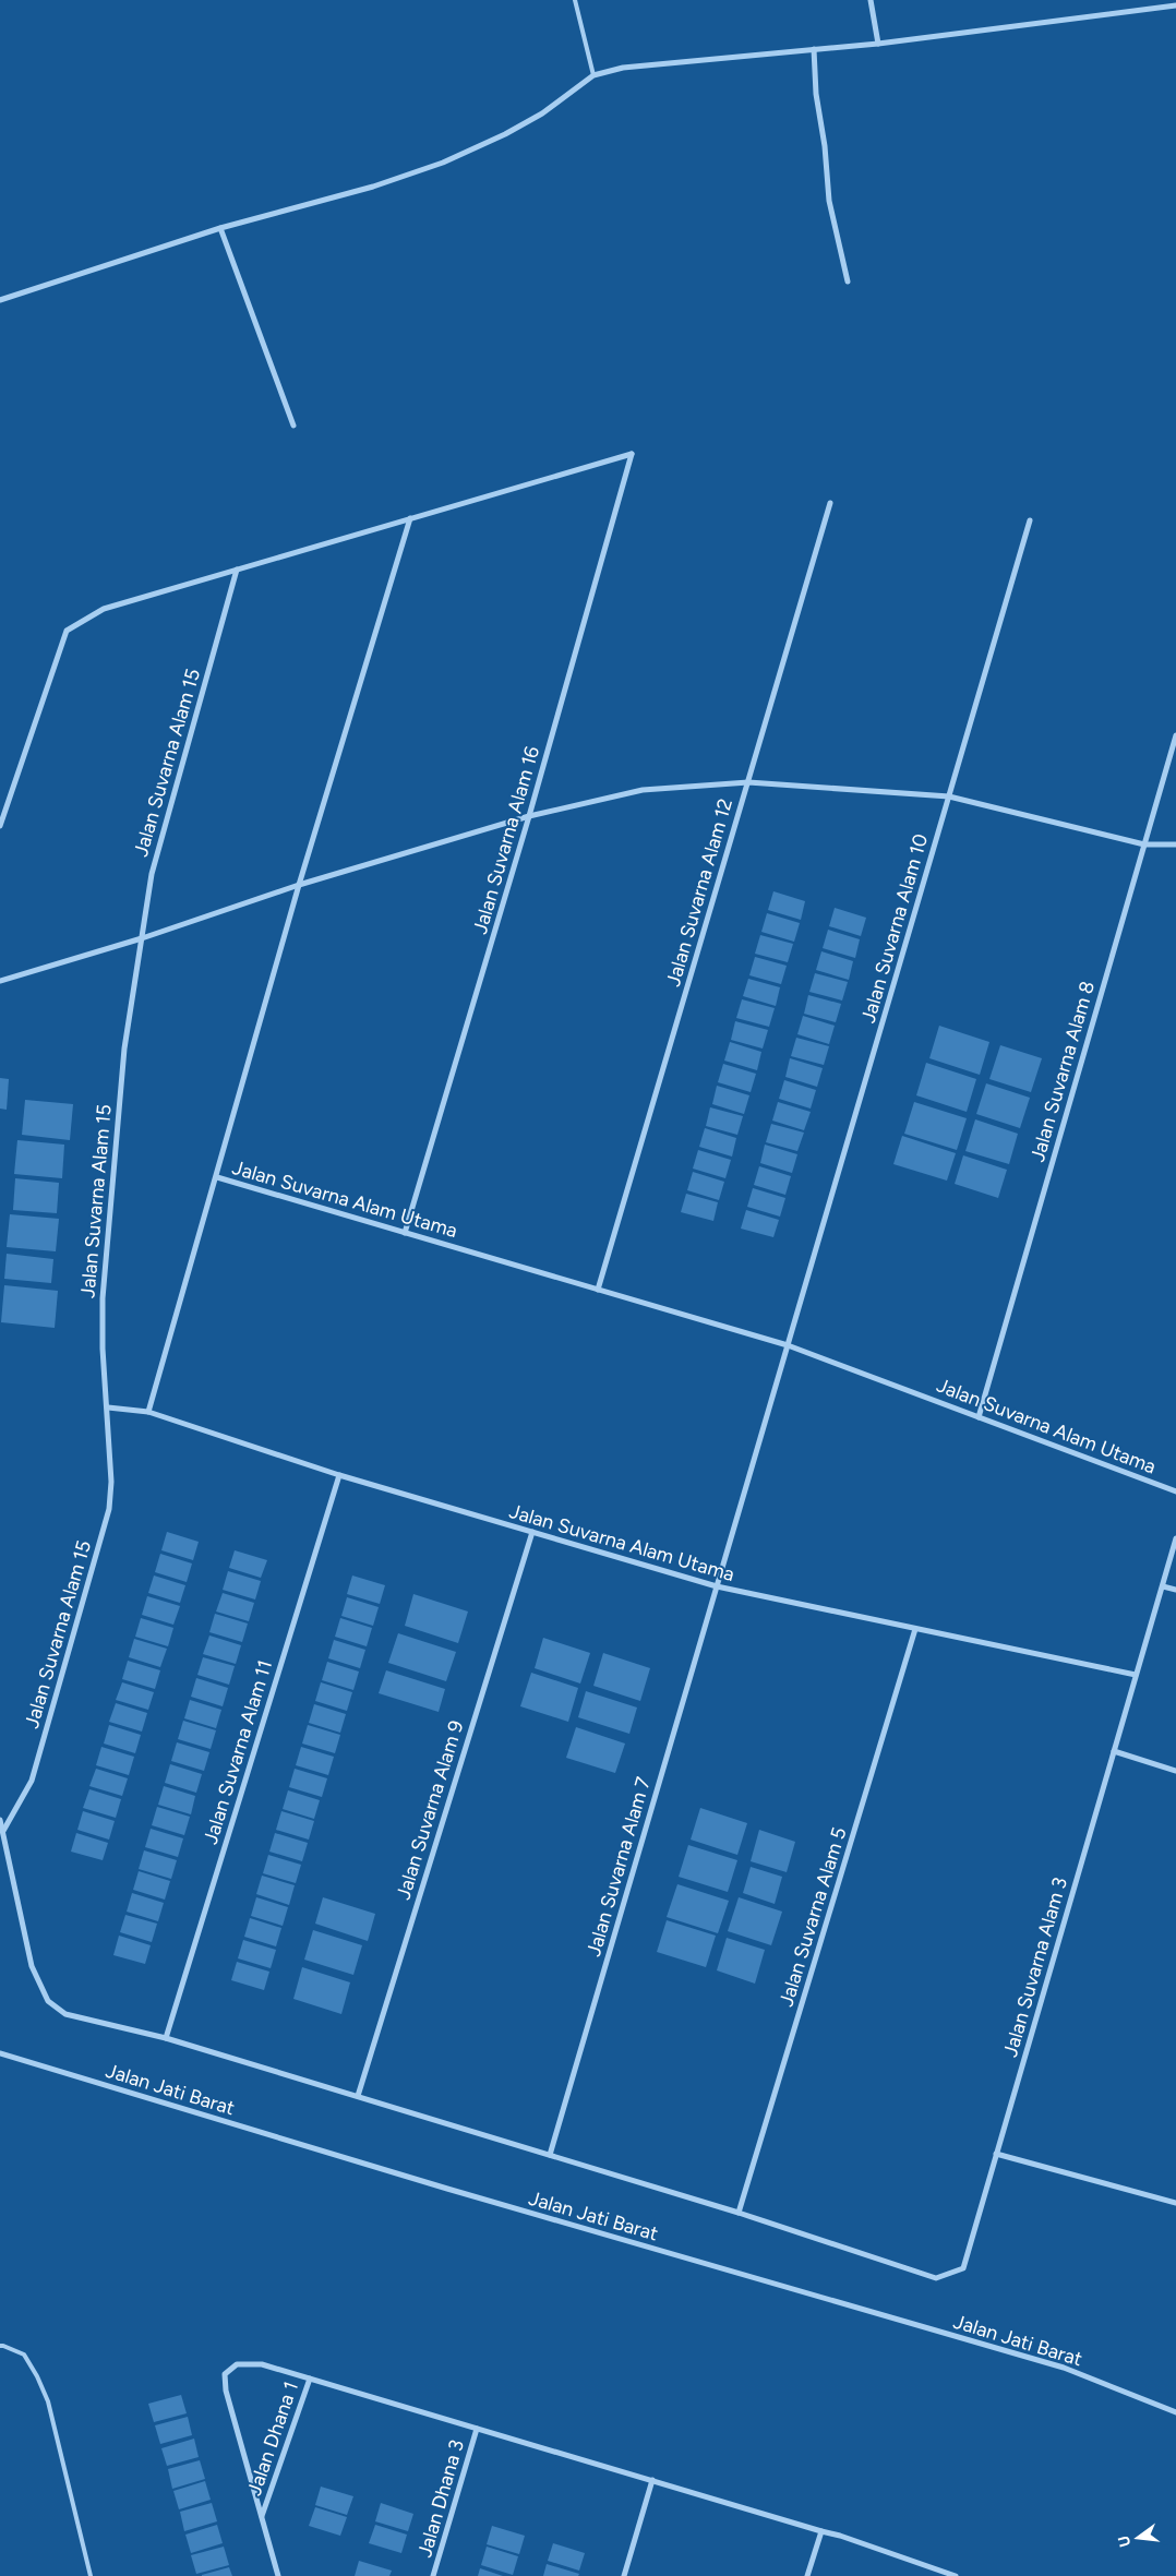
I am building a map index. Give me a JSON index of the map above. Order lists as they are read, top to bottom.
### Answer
{
  "streets": {
    "street": [
      "Jalan Suvarna Alam 15",
      "Jalan Suvarna Alam 16",
      "Jalan Suvarna Alam 12",
      "Jalan Suvarna Alam 10",
      "Jalan Suvarna Alam 8",
      "Jalan Suvarna Alam Utama",
      "Jalan Suvarna Alam 11",
      "Jalan Suvarna Alam 9",
      "Jalan Suvarna Alam 7",
      "Jalan Suvarna Alam 5",
      "Jalan Suvarna Alam 3",
      "Jalan Jati Barat",
      "Jalan Dhana 1",
      "Jalan Dhana 3"
    ]
  },
  "crossings": [
    ["Jalan Suvarna Alam 15", "Jalan Suvarna Alam Utama"],
    ["Jalan Suvarna Alam 16", "Jalan Suvarna Alam Utama"],
    ["Jalan Suvarna Alam 12", "Jalan Suvarna Alam Utama"],
    ["Jalan Suvarna Alam 10", "Jalan Suvarna Alam Utama"],
    ["Jalan Suvarna Alam 10", "Jalan Suvarna Alam 7"],
    ["Jalan Suvarna Alam 8", "Jalan Suvarna Alam Utama"],
    ["Jalan Suvarna Alam Utama", "Jalan Suvarna Alam 11"],
    ["Jalan Suvarna Alam Utama", "Jalan Suvarna Alam 9"],
    ["Jalan Suvarna Alam Utama", "Jalan Suvarna Alam 7"],
    ["Jalan Suvarna Alam Utama", "Jalan Suvarna Alam 5"],
    ["Jalan Suvarna Alam Utama", "Jalan Suvarna Alam 3"],
    ["Jalan Suvarna Alam 5", "Jalan Suvarna Alam 3"]
  ],
  "north": "left"
}
